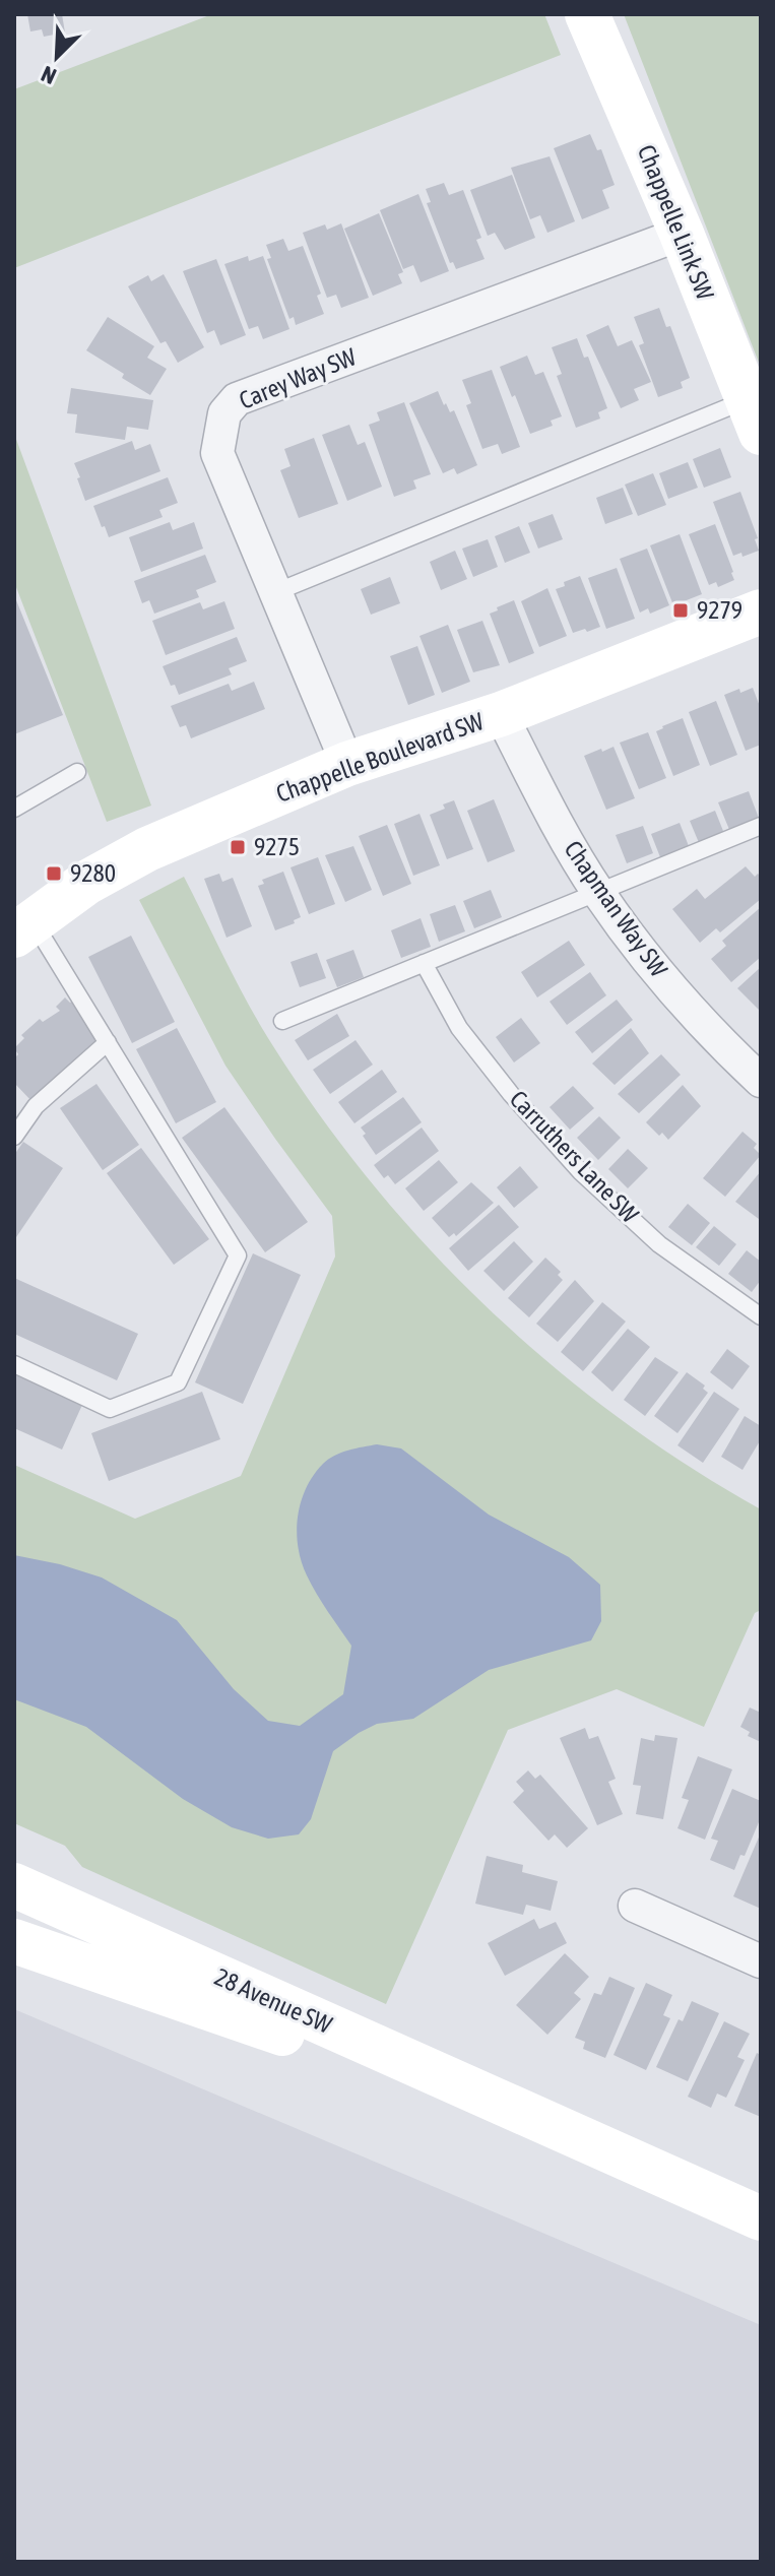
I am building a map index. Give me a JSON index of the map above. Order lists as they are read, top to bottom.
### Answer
{
  "streets": {
    "main road": ["Chappelle Link SW", "Chappelle Boulevard SW", "28 Avenue SW"],
    "street": ["Carey Way SW", "Chapman Way SW"],
    "lane": ["Carruthers Lane SW"]
  },
  "crossings": [
    ["Chappelle Link SW", "Carey Way SW"],
    ["Carey Way SW", "Chappelle Boulevard SW"],
    ["Chappelle Boulevard SW", "Chapman Way SW"]
  ],
  "places": {
    "transit": ["9279", "9275", "9280"]
  },
  "north": "bottom left"
}
